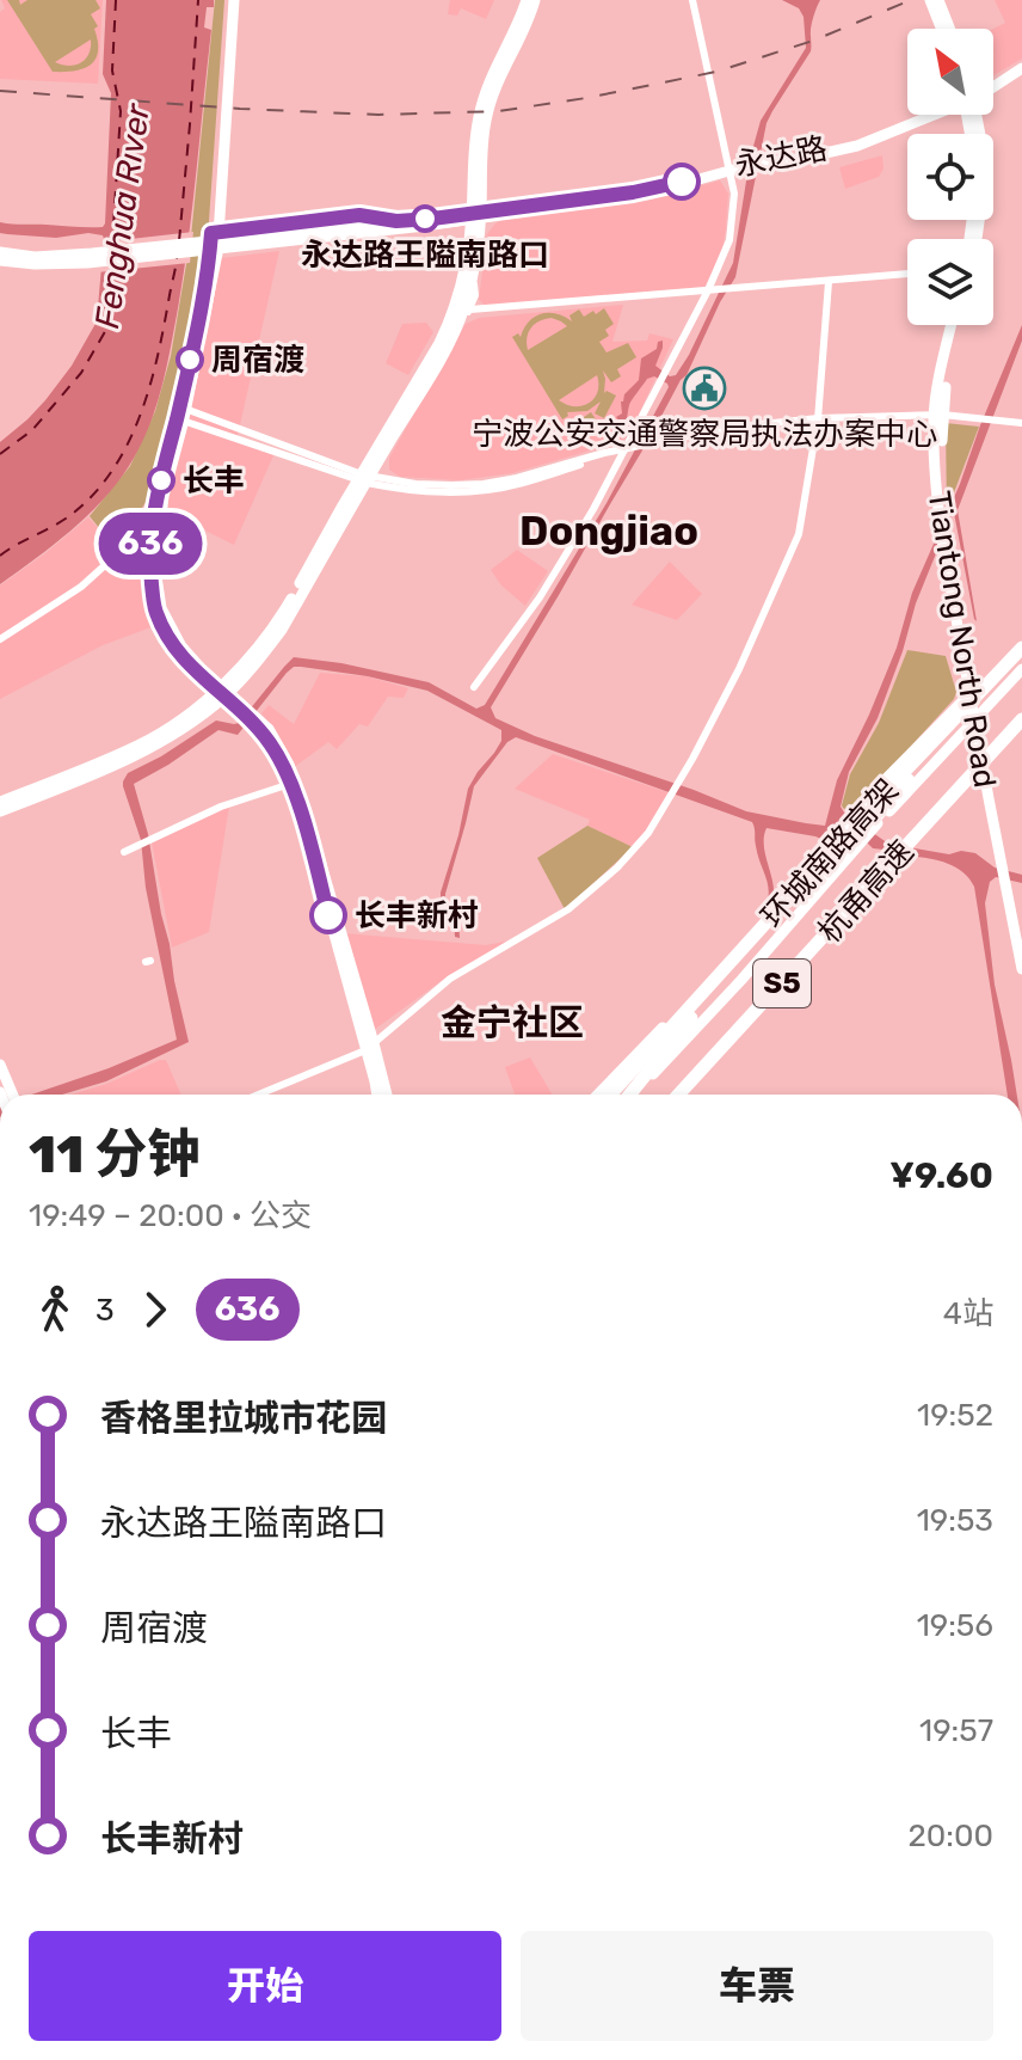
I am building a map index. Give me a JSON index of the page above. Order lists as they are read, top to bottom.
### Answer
{
  "streets": {
    "highway": ["环城南路高架", "杭甬高速", "S5"],
    "main road": ["永达路", "Tiantong North Road"]
  },
  "districts": ["Dongjiao", "金宁社区"],
  "water": ["Fenghua Rıver"],
  "places": {
    "other": [
      "永达路王隘南路口",
      "周宿渡",
      "长丰",
      "长丰新村"
    ],
    "public building": ["宁波公安交通警察局执法办案中心"]
  },
  "lines": ["bus line 636"],
  "north": "top left",
  "page": {
    "on_map": "636",
    "heading": ["11 分钟", "19:49 – 20:00 · 公交", "¥9.60"],
    "legs": ["3", "636", "4站"],
    "list": [
      {
        "name": "香格里拉城市花园",
        "value": "19:52"
      },
      {
        "name": "永达路王隘南路口",
        "value": "19:53"
      },
      {
        "name": "周宿渡",
        "value": "19:56"
      },
      {
        "name": "长丰",
        "value": "19:57"
      },
      {
        "name": "长丰新村",
        "value": "20:00"
      }
    ],
    "buttons": ["开始", "车票"]
  }
}
